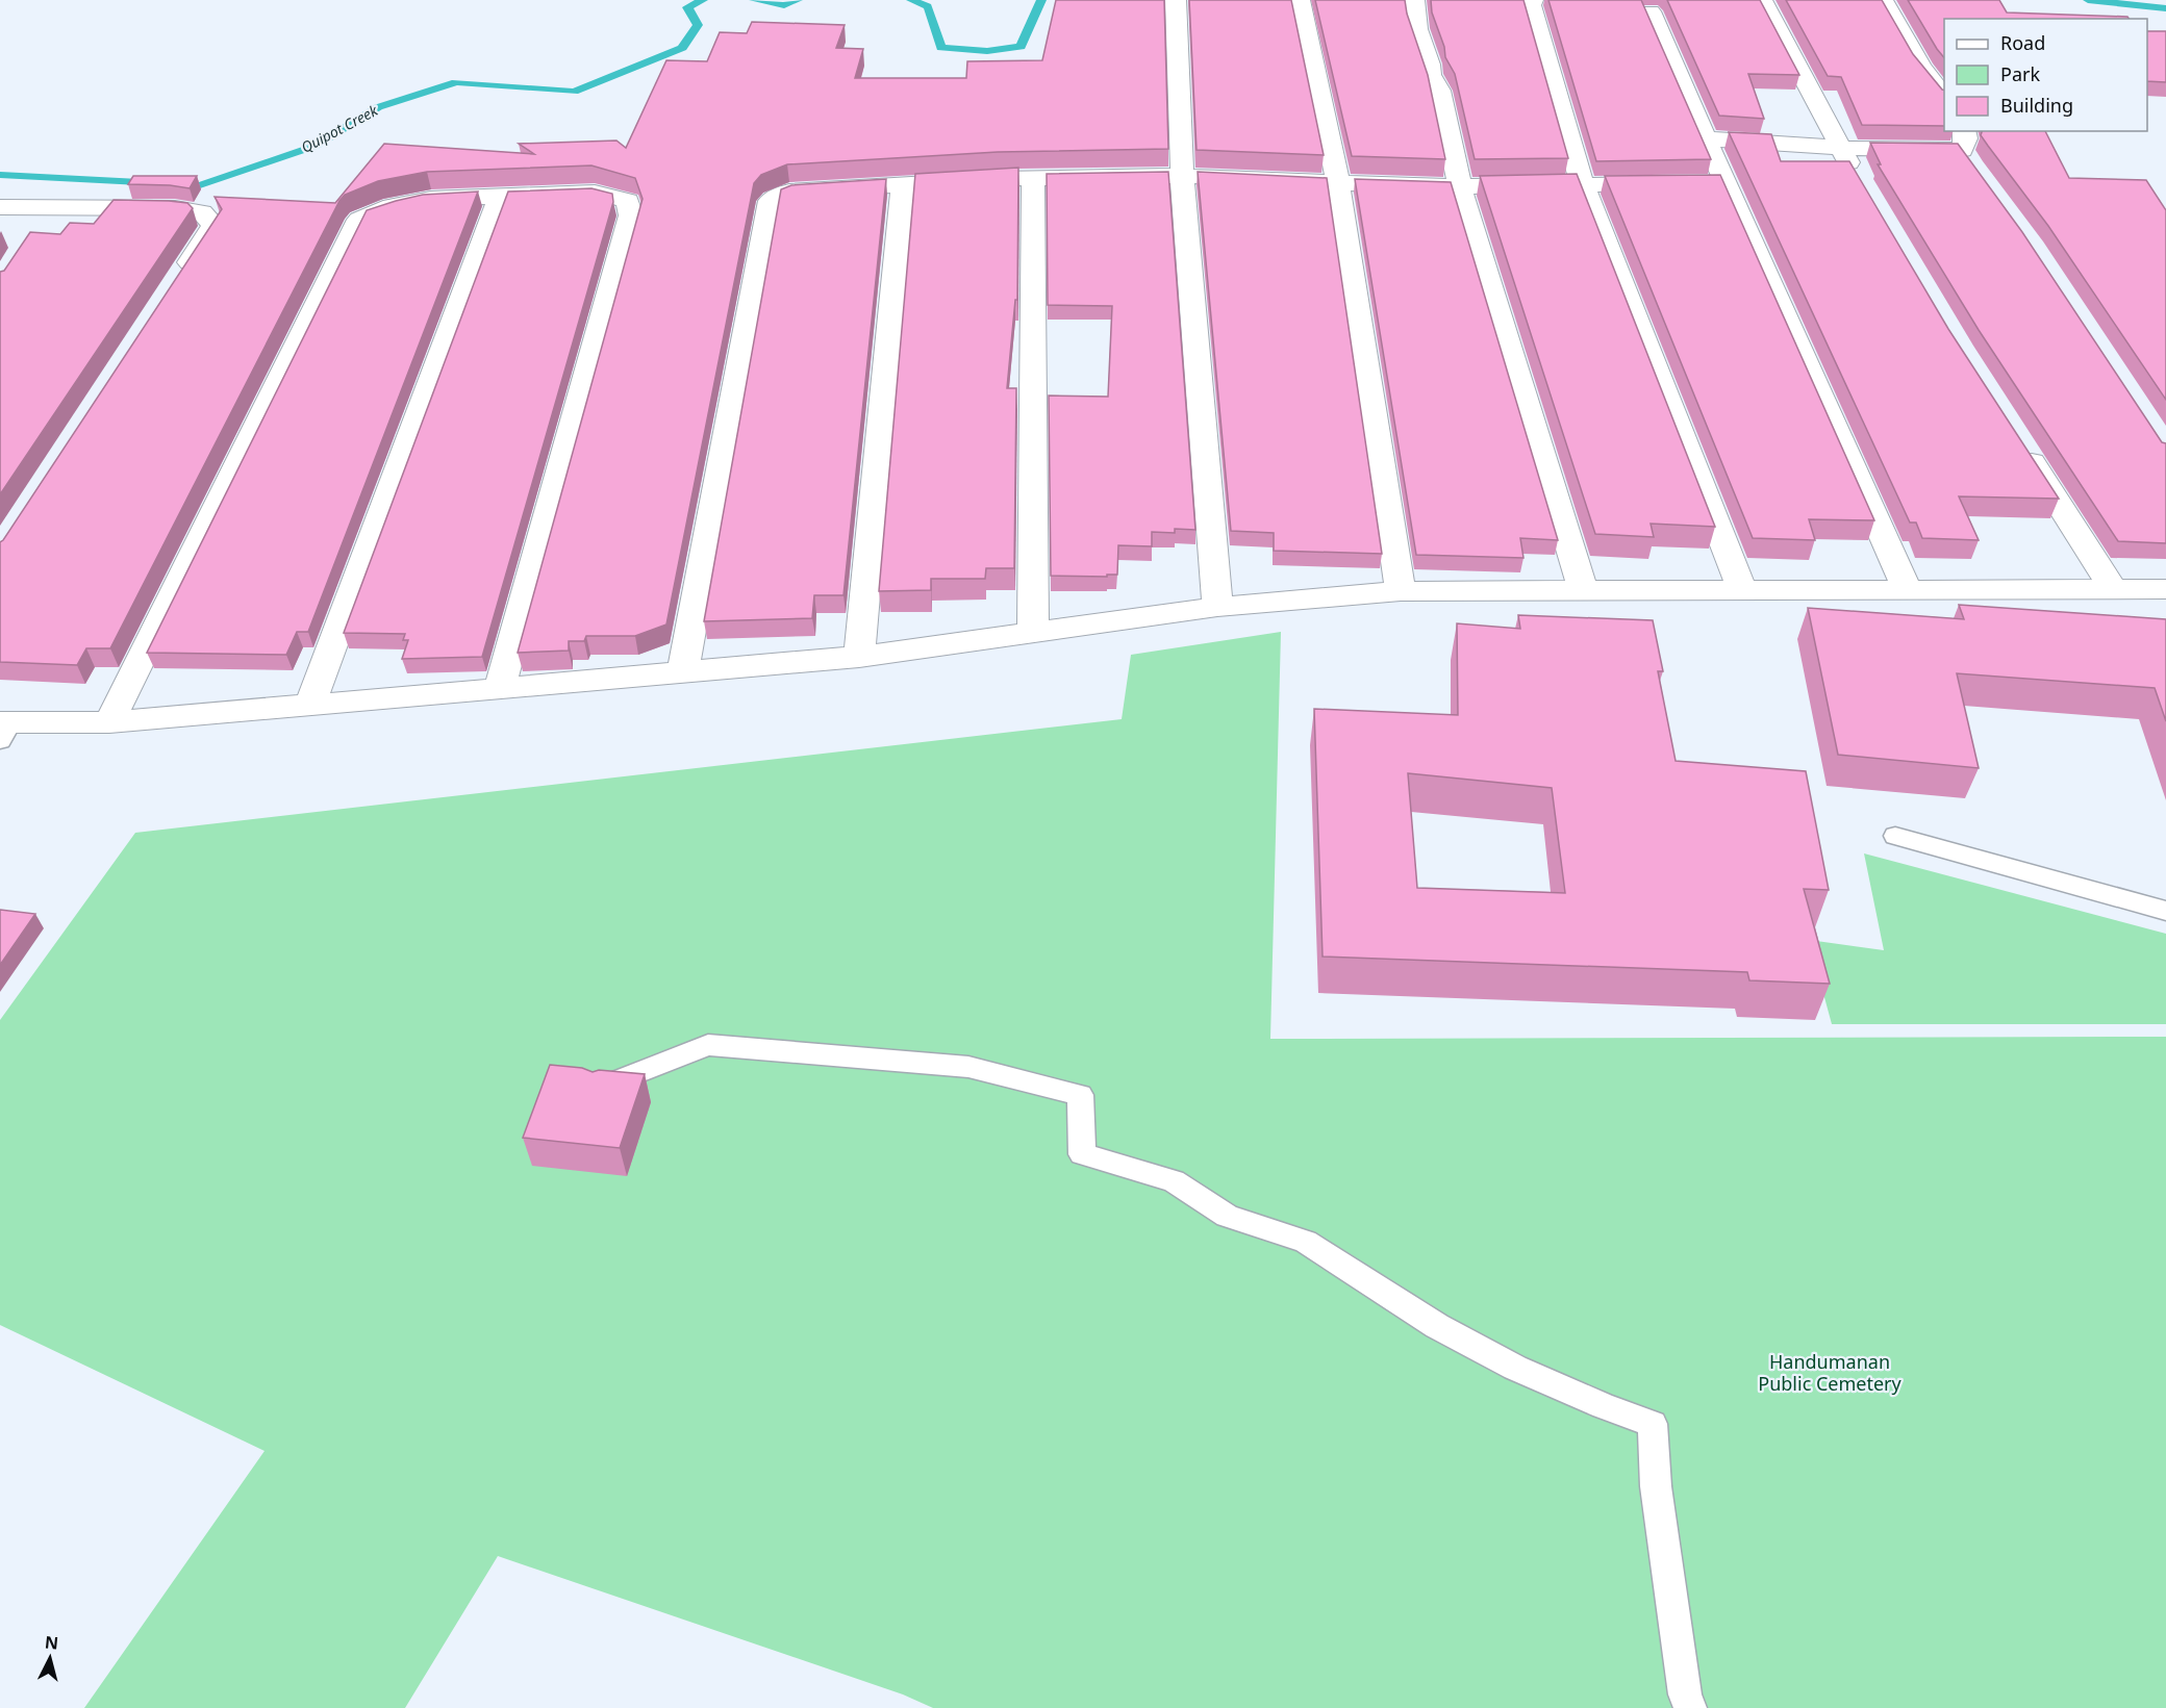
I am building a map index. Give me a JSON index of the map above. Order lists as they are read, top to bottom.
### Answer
{
  "water": ["Quipot Creek"],
  "parks": ["Handumanan Public Cemetery"],
  "legend": ["Road", "Park", "Building"],
  "north": "top"
}
